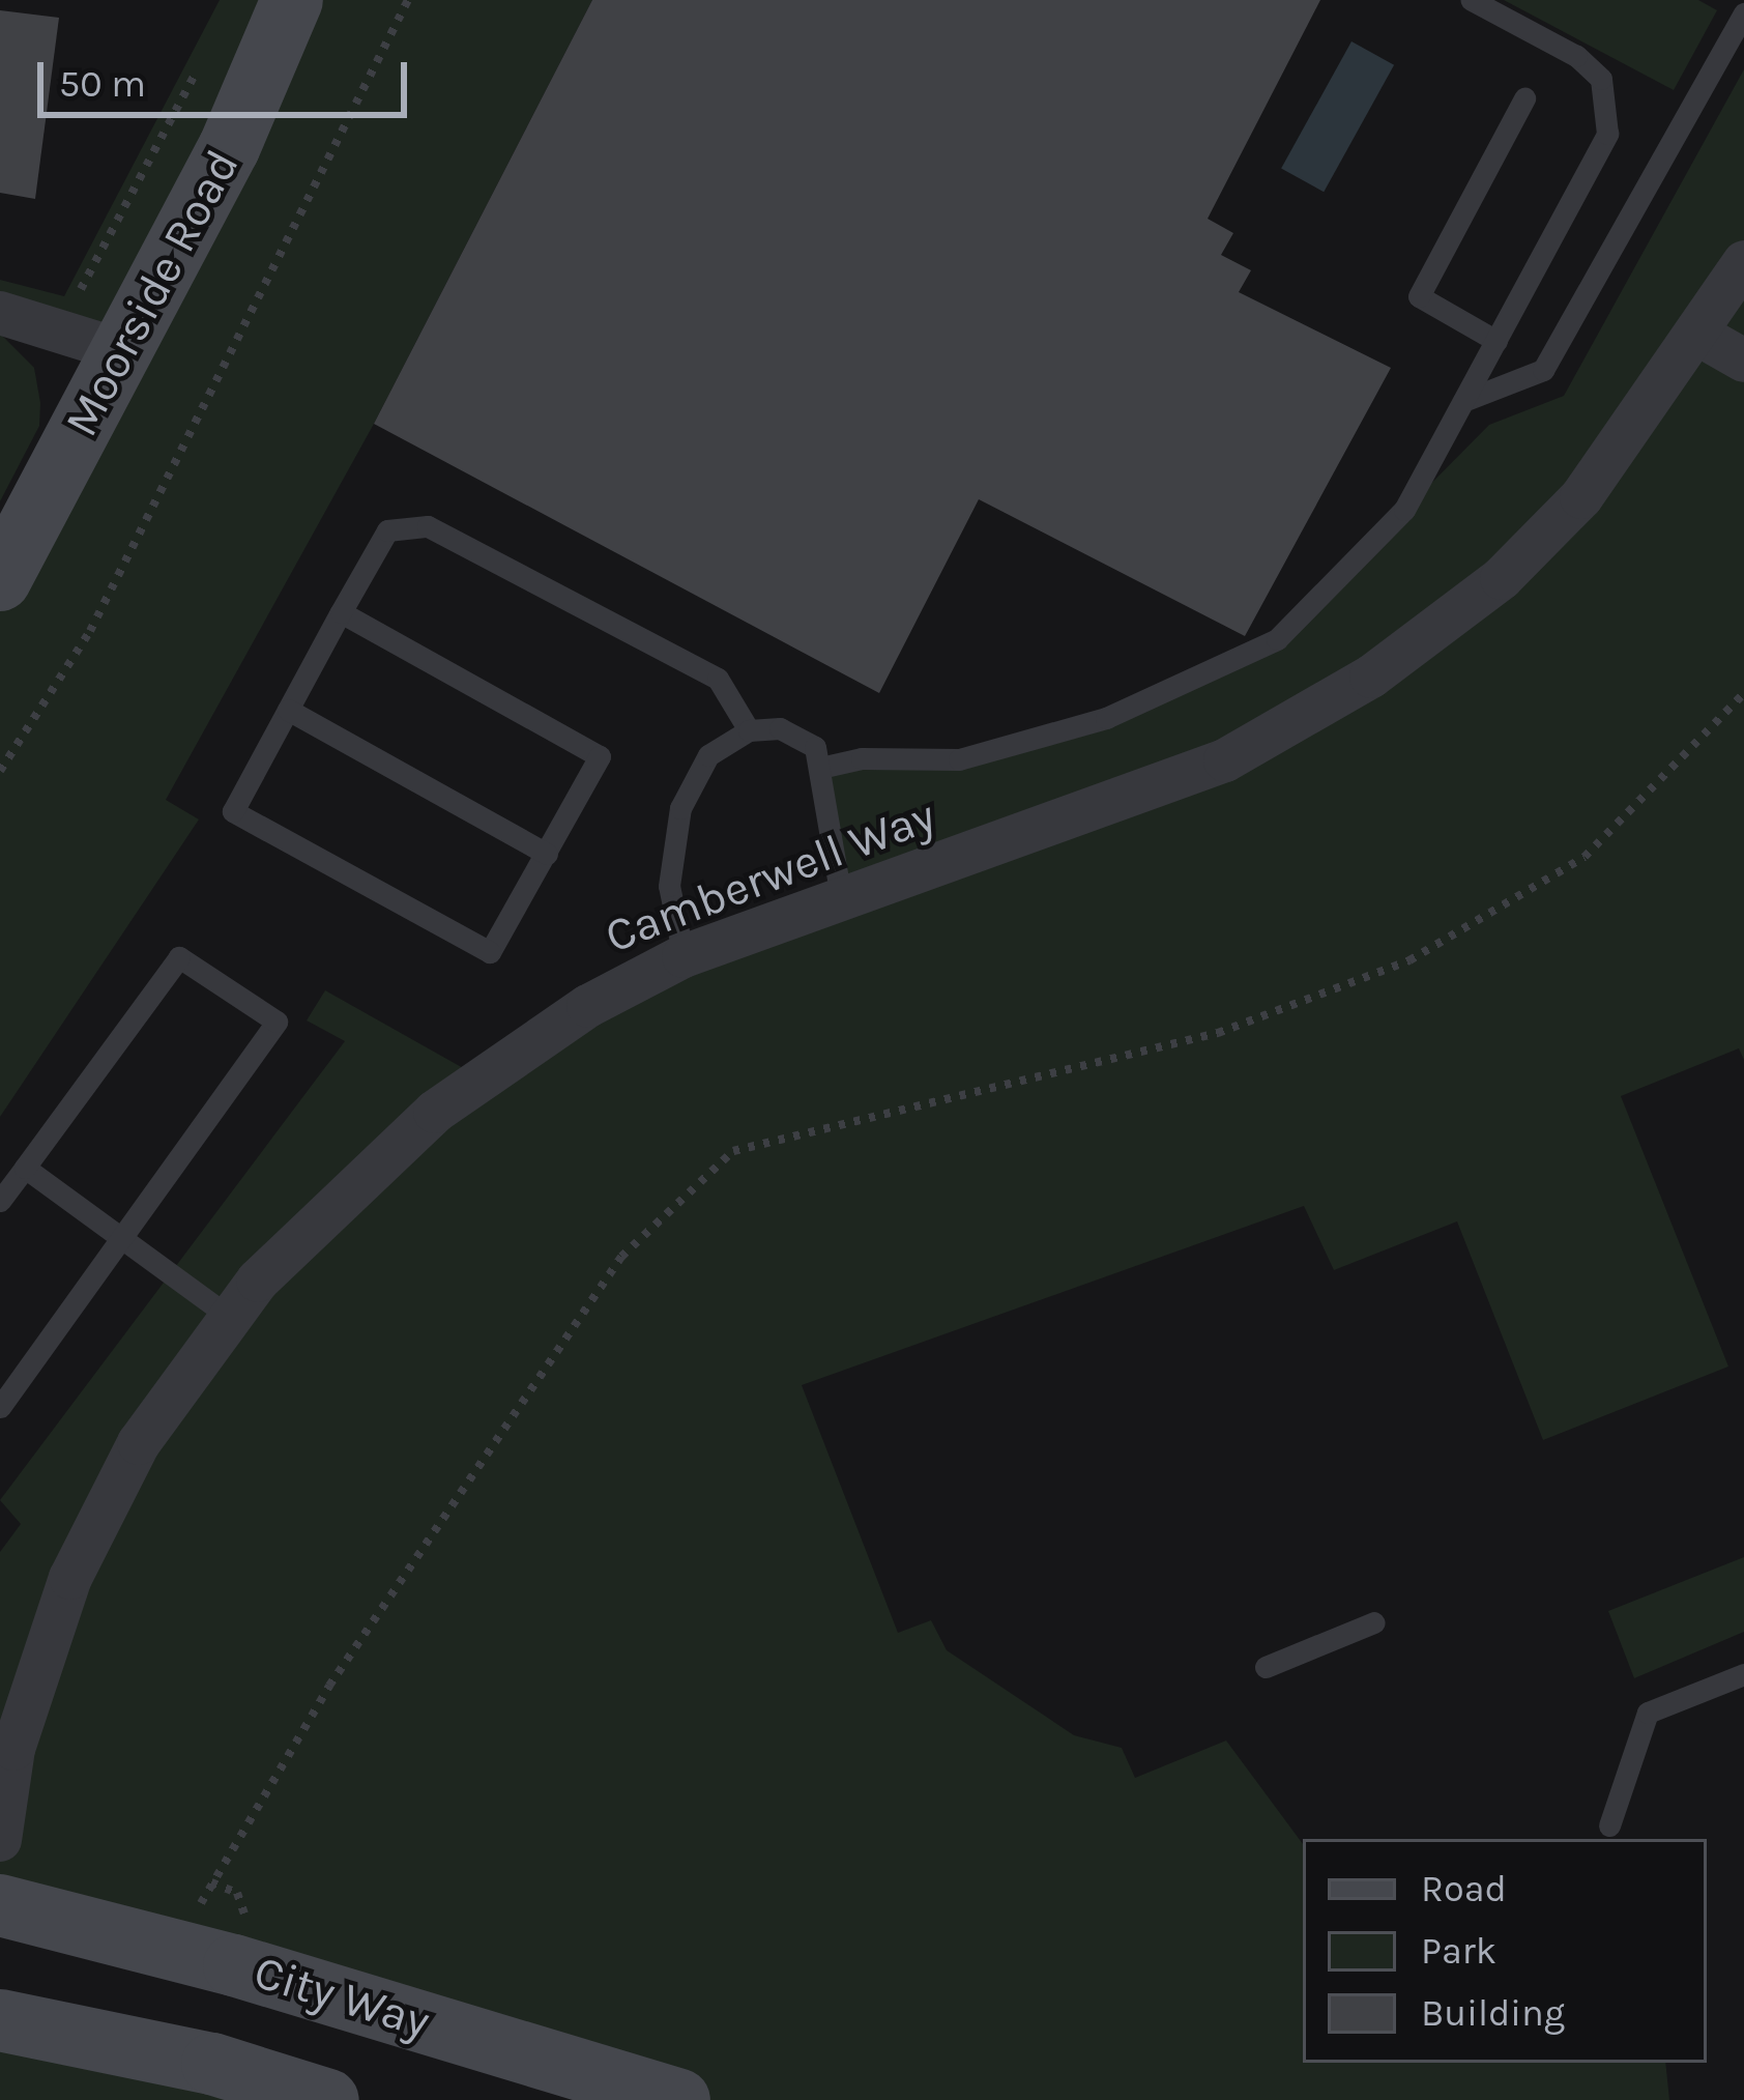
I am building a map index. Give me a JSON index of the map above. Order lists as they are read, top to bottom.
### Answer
{
  "streets": {
    "main road": ["Moorside Road", "City Way"],
    "street": ["Camberwell Way"]
  },
  "legend": ["Road", "Park", "Building"],
  "scale_bar": "50 m"
}
